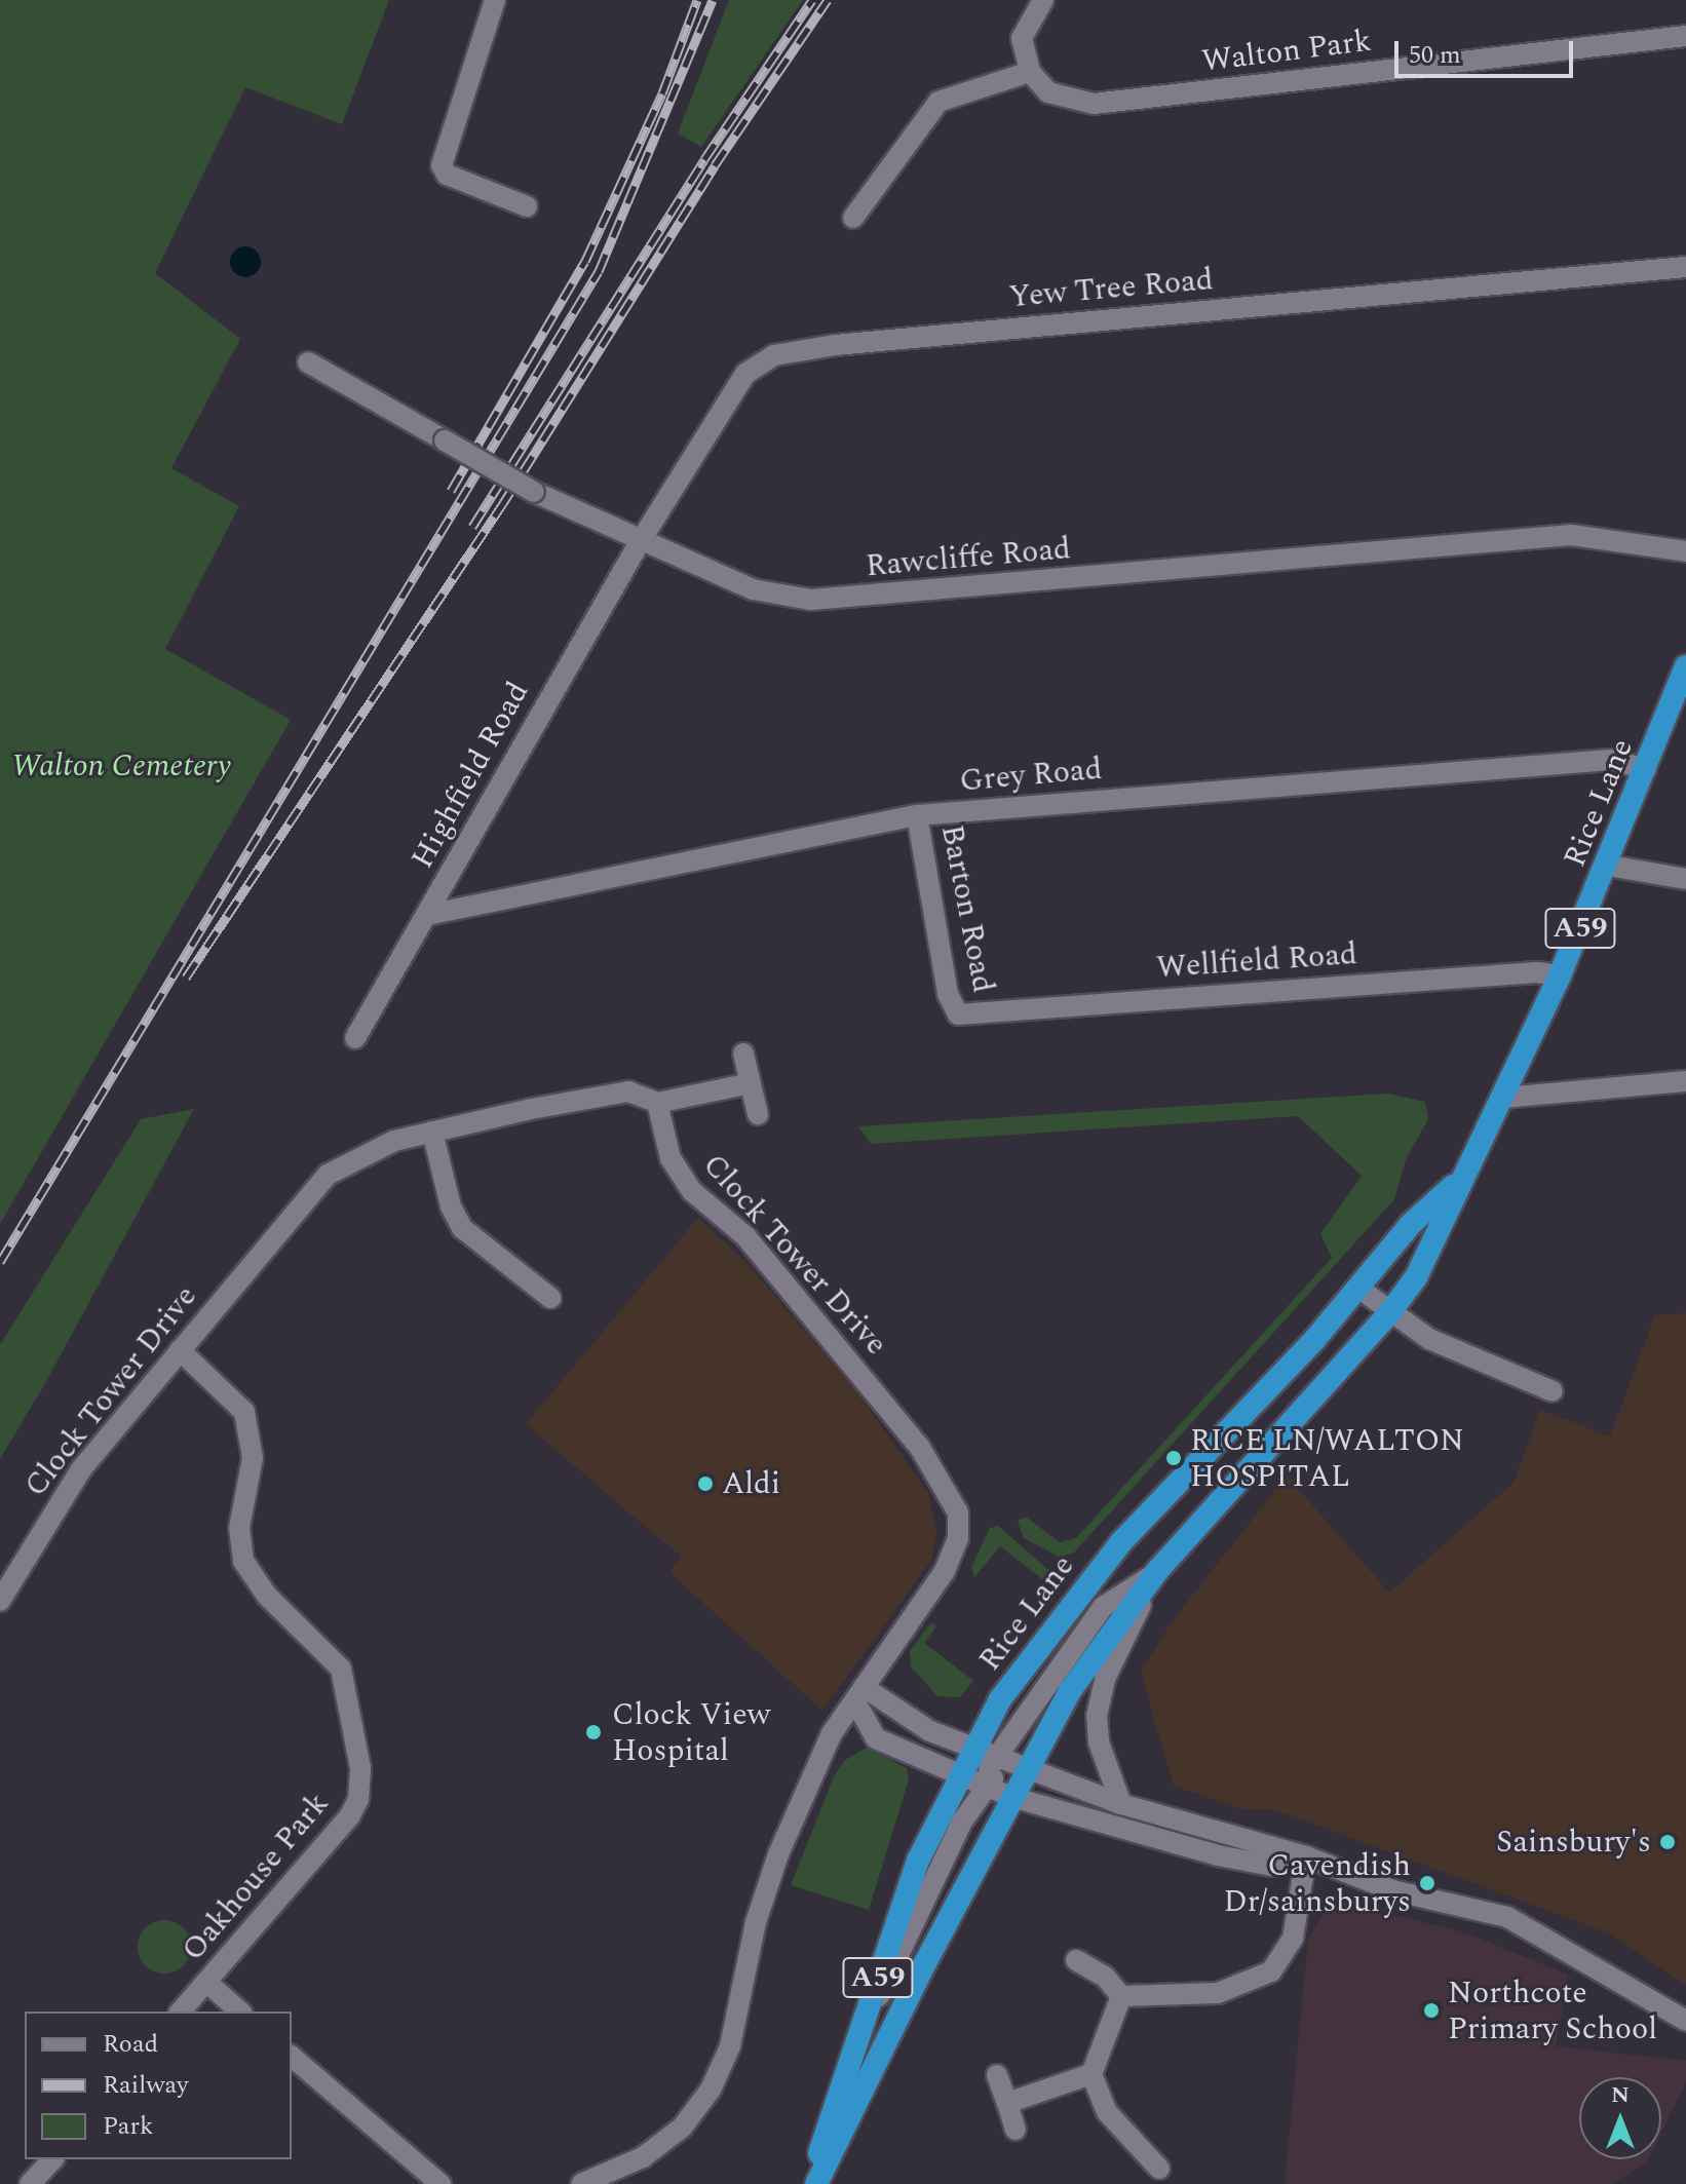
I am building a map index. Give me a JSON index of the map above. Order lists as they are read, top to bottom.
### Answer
{
  "streets": {
    "highway": ["Rice Lane", "A59"],
    "street": [
      "Walton Park",
      "Yew Tree Road",
      "Rawcliffe Road",
      "Highfield Road",
      "Grey Road",
      "Barton Road",
      "Wellfield Road",
      "Clock Tower Drive",
      "Oakhouse Park"
    ]
  },
  "crossings": [
    ["Yew Tree Road", "Rawcliffe Road"],
    ["Yew Tree Road", "Highfield Road"],
    ["Rawcliffe Road", "Highfield Road"],
    ["Highfield Road", "Grey Road"],
    ["Grey Road", "Rice Lane"],
    ["Grey Road", "Barton Road"],
    ["Rice Lane", "Wellfield Road"],
    ["Barton Road", "Wellfield Road"],
    ["Clock Tower Drive", "Oakhouse Park"]
  ],
  "parks": ["Walton Cemetery"],
  "places": [
    "RICE LN/WALTON HOSPITAL",
    "Aldi",
    "Clock View Hospital",
    "Sainsbury's",
    "Cavendish Dr/sainsburys",
    "Northcote Primary School"
  ],
  "legend": ["Road", "Railway", "Park"],
  "scale_bar": "50 m",
  "north": "top"
}
